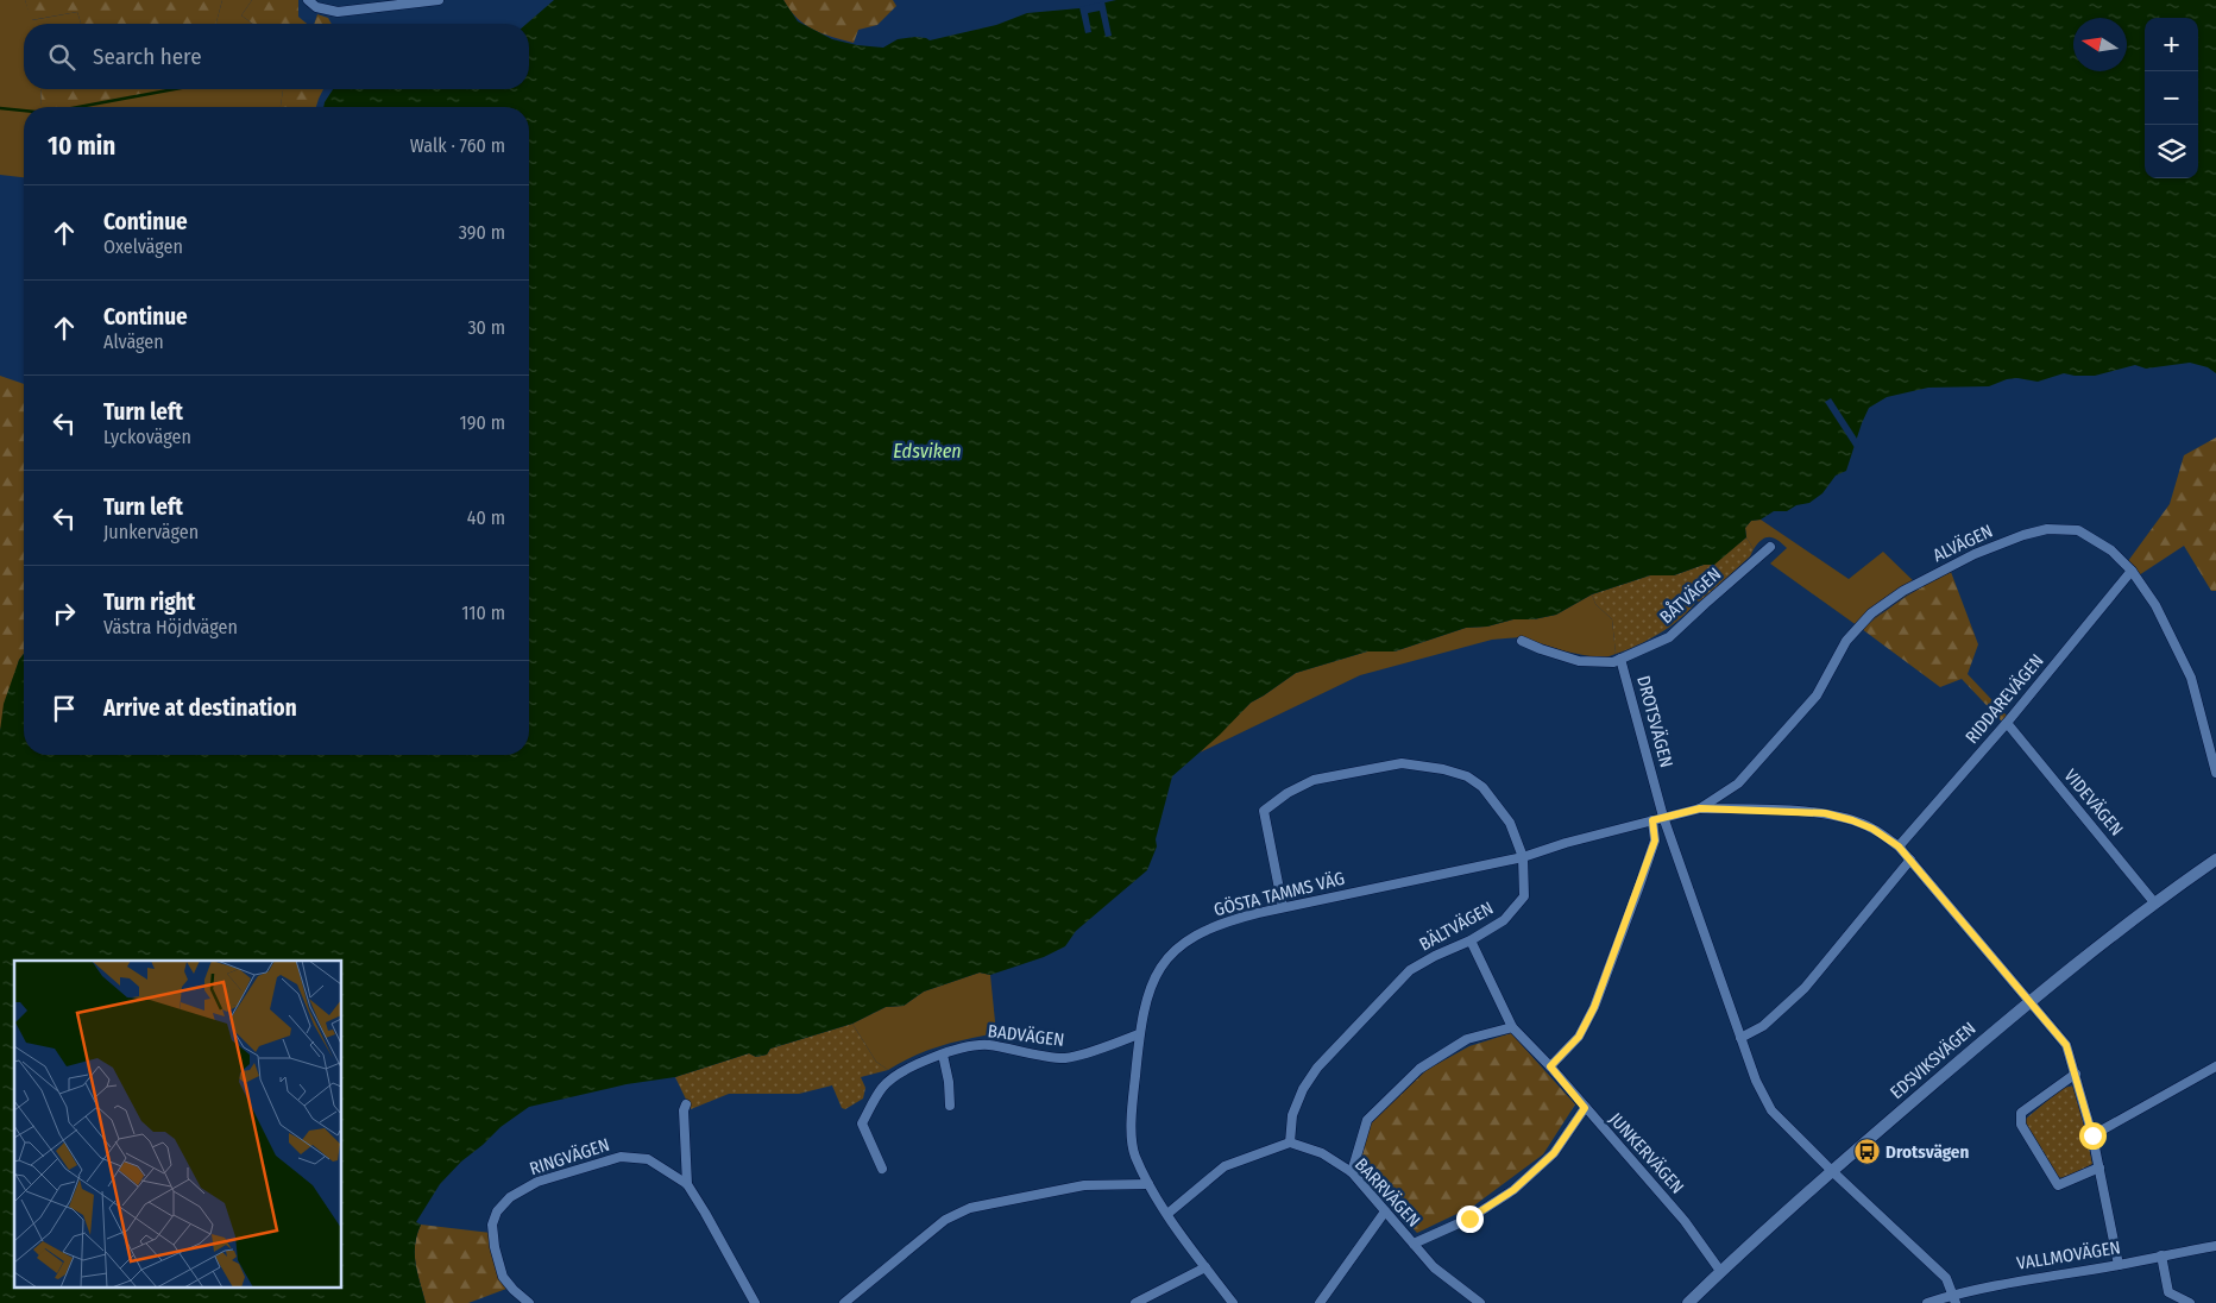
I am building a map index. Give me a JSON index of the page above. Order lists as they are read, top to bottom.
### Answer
{
  "streets": {
    "street": [
      "ALVÄGEN",
      "BÅTVÄGEN",
      "RIDDAREVÄGEN",
      "DROTSVÄGEN",
      "VIDEVÄGEN",
      "GÖSTA TAMMS VÄG",
      "BÄLTVÄGEN",
      "BADVÄGEN",
      "EDSVIKSVÄGEN",
      "JUNKERVÄGEN",
      "RINGVÄGEN",
      "BARRVÄGEN",
      "VALLMOVÄGEN"
    ]
  },
  "crossings": [
    ["ALVÄGEN", "RIDDAREVÄGEN"],
    ["ALVÄGEN", "GÖSTA TAMMS VÄG"],
    ["BÅTVÄGEN", "DROTSVÄGEN"],
    ["RIDDAREVÄGEN", "VIDEVÄGEN"],
    ["DROTSVÄGEN", "GÖSTA TAMMS VÄG"],
    ["DROTSVÄGEN", "EDSVIKSVÄGEN"],
    ["DROTSVÄGEN", "VALLMOVÄGEN"],
    ["VIDEVÄGEN", "EDSVIKSVÄGEN"],
    ["GÖSTA TAMMS VÄG", "BÄLTVÄGEN"],
    ["GÖSTA TAMMS VÄG", "BADVÄGEN"],
    ["BÄLTVÄGEN", "JUNKERVÄGEN"],
    ["BÄLTVÄGEN", "BARRVÄGEN"],
    ["EDSVIKSVÄGEN", "JUNKERVÄGEN"],
    ["JUNKERVÄGEN", "BARRVÄGEN"]
  ],
  "water": ["Edsviken"],
  "places": {
    "bus stop": ["Drotsvägen"]
  },
  "north": "left",
  "page": {
    "map_buttons": ["+", "−"],
    "search": "Search here",
    "heading": ["10 min", "Walk · 760 m"],
    "list": [
      ["Continue", "Oxelvägen", "390 m"],
      ["Continue", "Alvägen", "30 m"],
      ["Turn left", "Lyckovägen", "190 m"],
      ["Turn left", "Junkervägen", "40 m"],
      ["Turn right", "Västra Höjdvägen", "110 m"],
      "Arrive at destination"
    ]
  }
}
